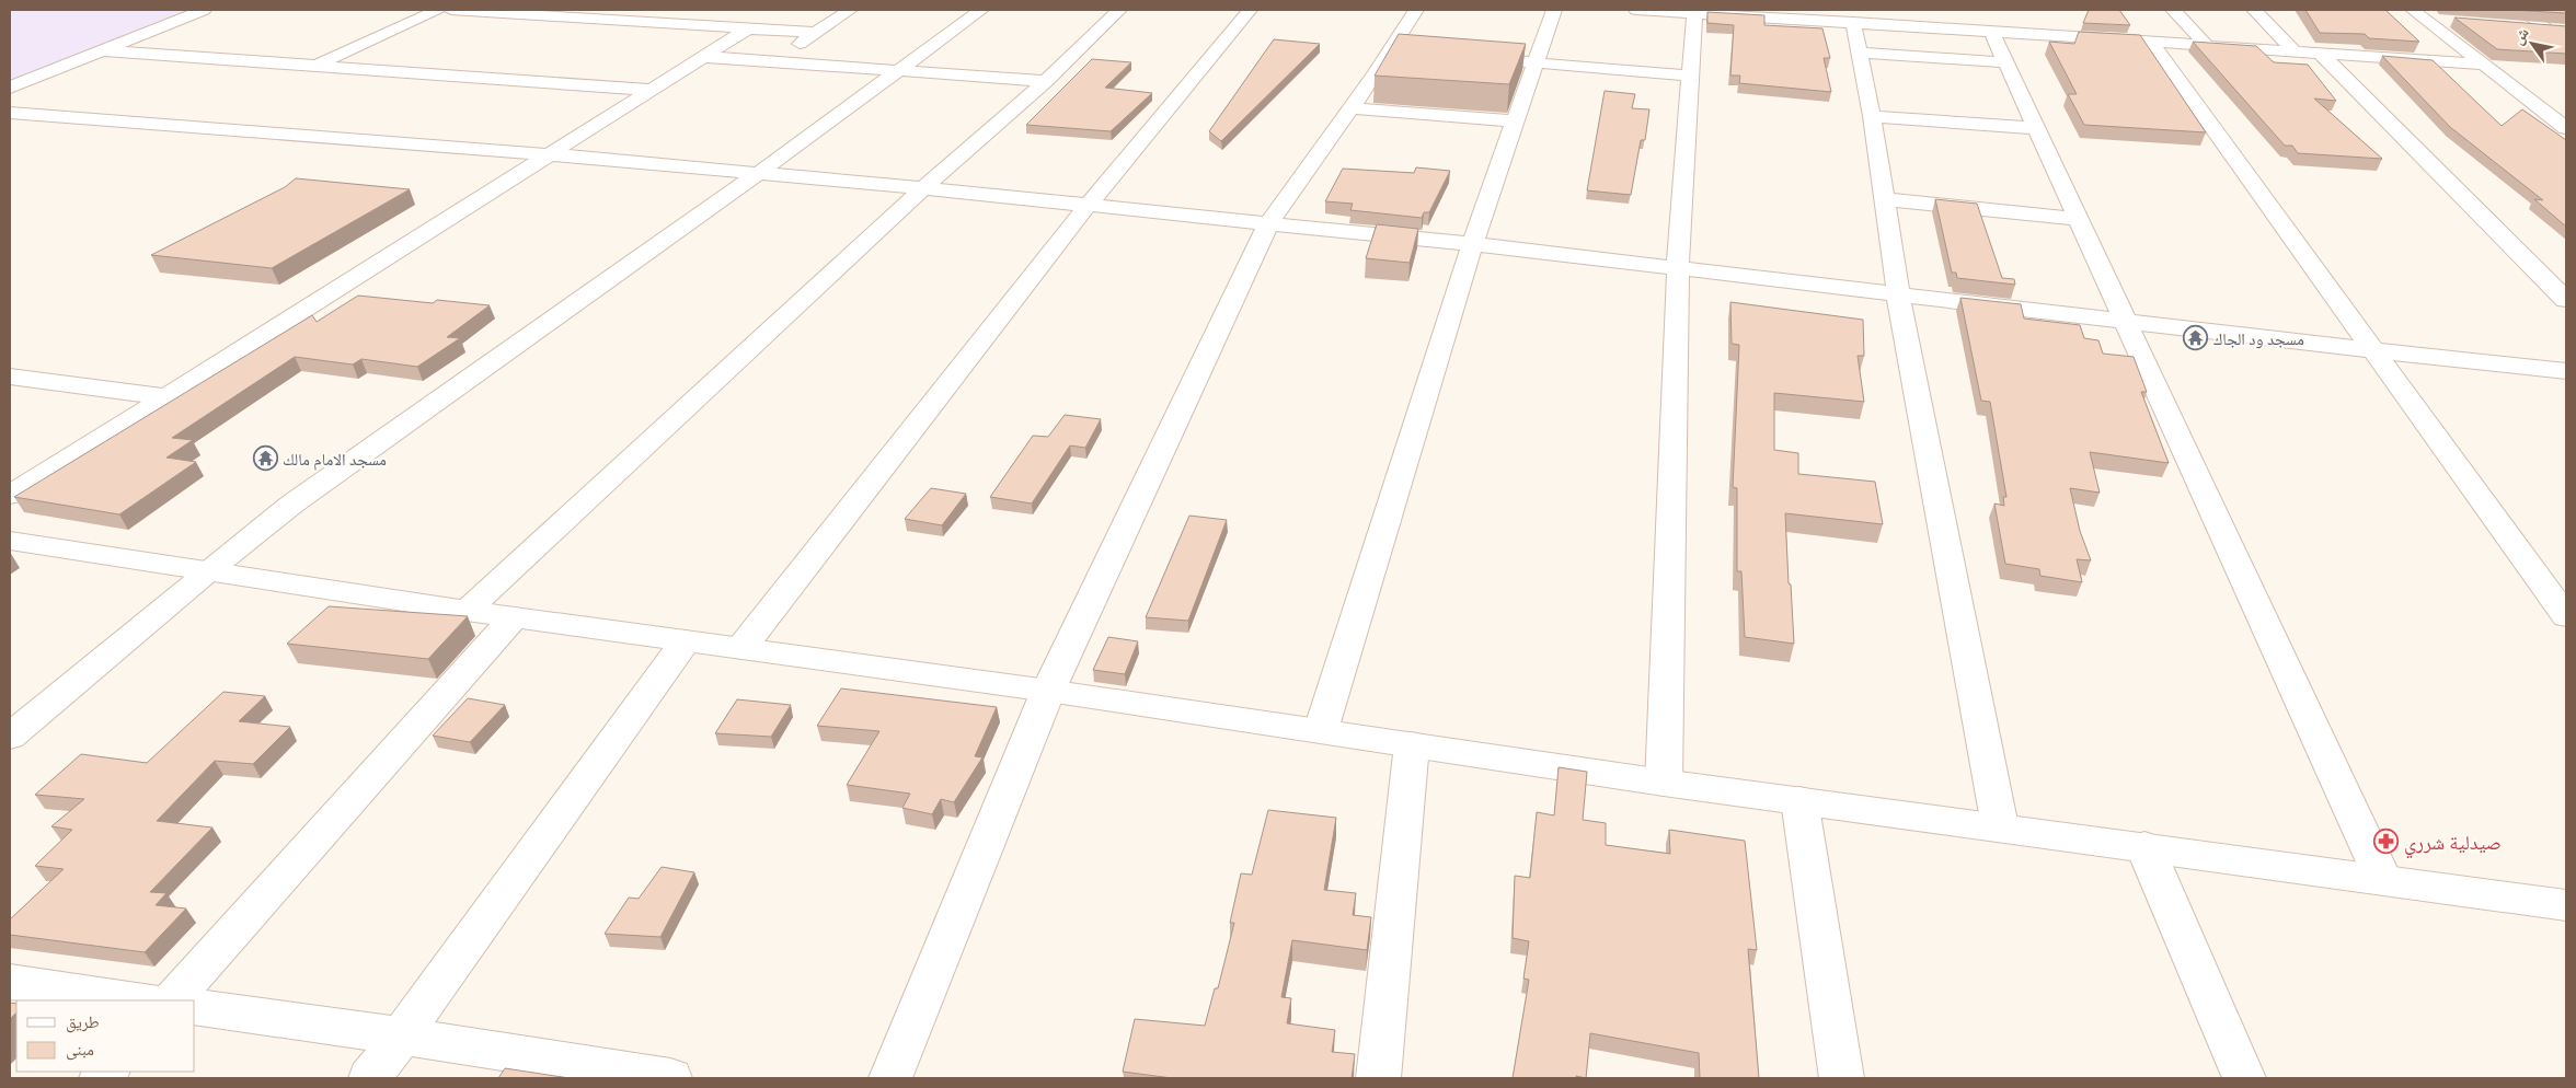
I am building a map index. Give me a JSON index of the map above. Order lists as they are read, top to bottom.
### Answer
{
  "places": {
    "temple": ["مسجد ود الجاك", "مسجد الامام مالك"],
    "pharmacy": ["صيدلية شرري"]
  },
  "legend": ["طريق", "مبنى"],
  "north": "top left"
}
